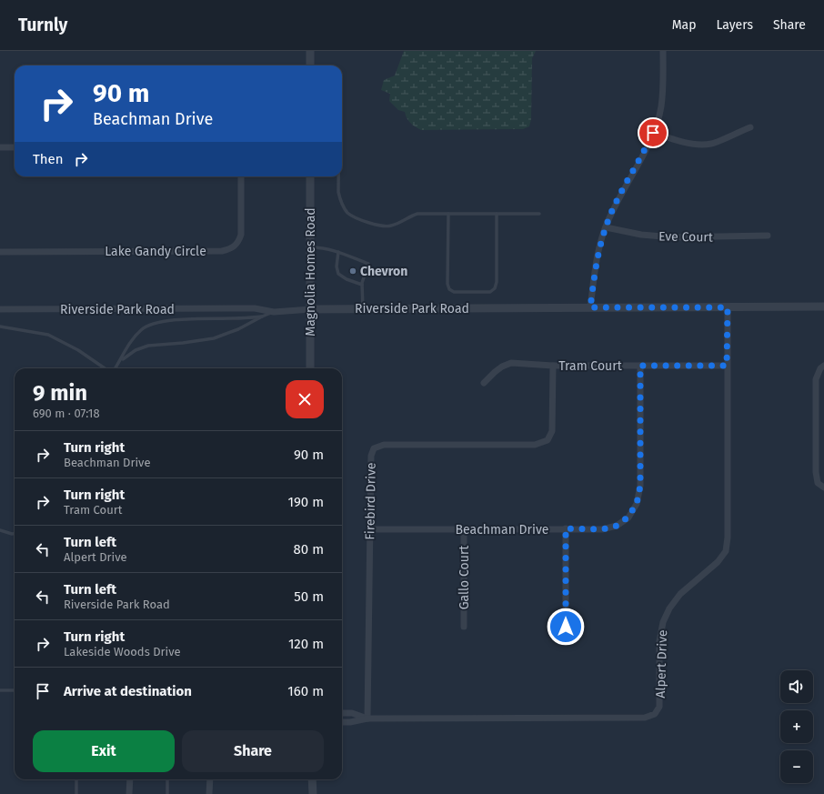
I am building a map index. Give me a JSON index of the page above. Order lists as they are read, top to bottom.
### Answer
{
  "streets": {
    "street": [
      "Eve Court",
      "Lake Gandy Circle",
      "Magnolia Homes Road",
      "Riverside Park Road",
      "Tram Court",
      "Firebird Drive",
      "Beachman Drive",
      "Gallo Court",
      "Alpert Drive"
    ]
  },
  "crossings": [
    ["Magnolia Homes Road", "Riverside Park Road"],
    ["Riverside Park Road", "Alpert Drive"],
    ["Tram Court", "Firebird Drive"],
    ["Tram Court", "Beachman Drive"],
    ["Tram Court", "Alpert Drive"],
    ["Firebird Drive", "Beachman Drive"],
    ["Firebird Drive", "Alpert Drive"],
    ["Beachman Drive", "Gallo Court"]
  ],
  "places": ["Chevron"],
  "page": {
    "header": "Turnly",
    "nav": ["Map", "Layers", "Share"],
    "turn": ["90 m", "Beachman Drive"],
    "then": "Then",
    "heading": ["9 min", "690 m · 07:18"],
    "list": [
      {
        "name": "Turn right",
        "note": "Beachman Drive",
        "value": "90 m"
      },
      {
        "name": "Turn right",
        "note": "Tram Court",
        "value": "190 m"
      },
      {
        "name": "Turn left",
        "note": "Alpert Drive",
        "value": "80 m"
      },
      {
        "name": "Turn left",
        "note": "Riverside Park Road",
        "value": "50 m"
      },
      {
        "name": "Turn right",
        "note": "Lakeside Woods Drive",
        "value": "120 m"
      },
      {
        "name": "Arrive at destination",
        "value": "160 m"
      }
    ],
    "map_buttons": ["+", "−"],
    "buttons": ["Exit", "Share"]
  }
}
